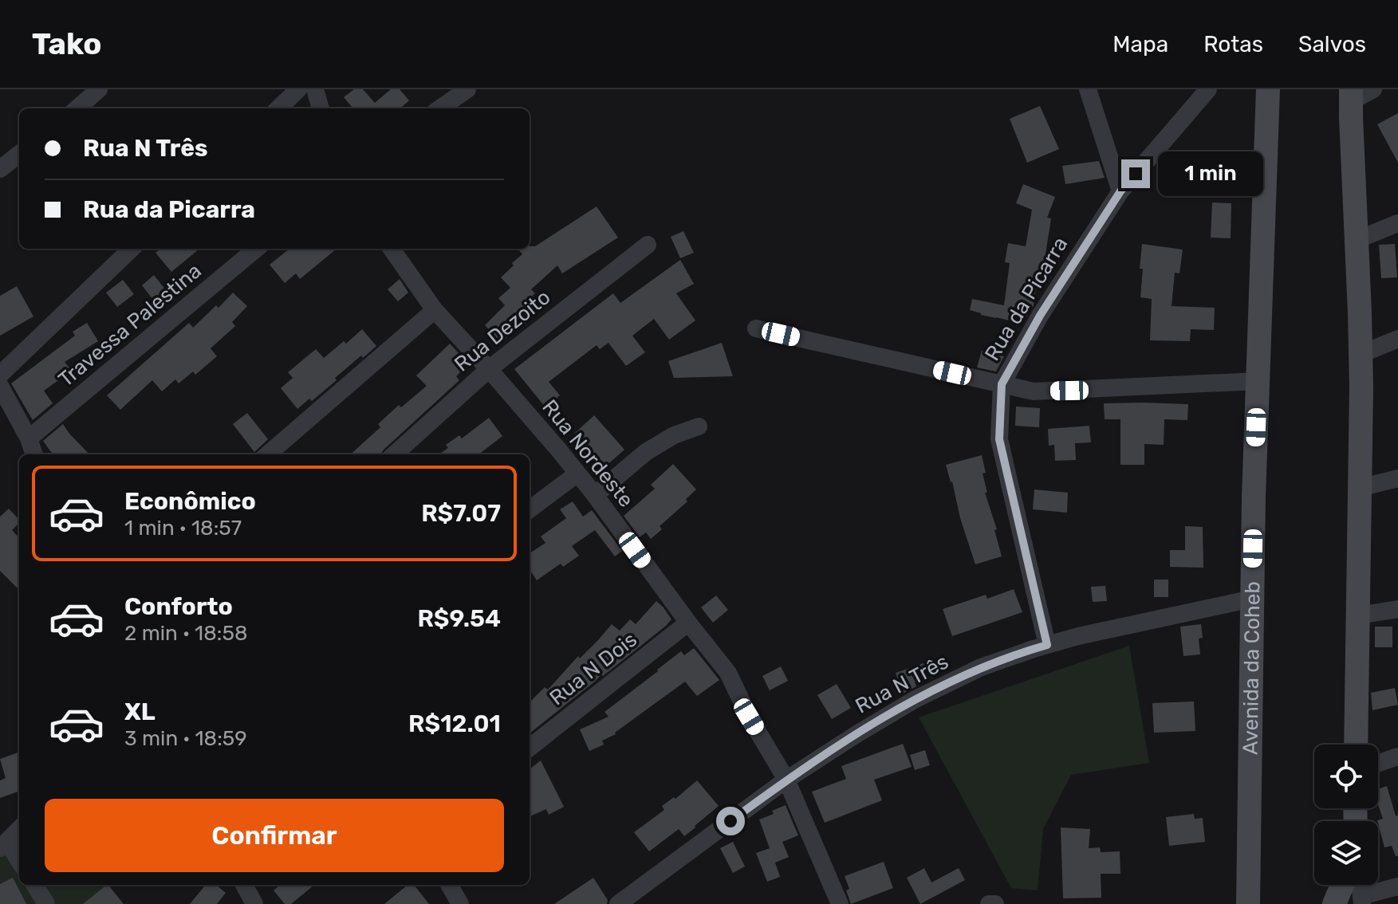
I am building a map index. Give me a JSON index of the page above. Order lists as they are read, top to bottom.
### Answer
{
  "streets": {
    "main road": ["Avenida da Coheb"],
    "street": [
      "Rua da Picarra",
      "Travessa Palestina",
      "Rua Dezoito",
      "Rua Nordeste",
      "Rua N Dois",
      "Rua N Três"
    ]
  },
  "crossings": [
    ["Rua da Picarra", "Rua N Três"],
    ["Rua Dezoito", "Rua Nordeste"],
    ["Rua Nordeste", "Rua N Dois"],
    ["Rua Nordeste", "Rua N Três"],
    ["Avenida da Coheb", "Rua N Três"]
  ],
  "page": {
    "header": "Tako",
    "nav": ["Mapa", "Rotas", "Salvos"],
    "banner": ["Rua N Três", "Rua da Picarra"],
    "bubble": "1 min",
    "list": [
      {
        "name": "Econômico",
        "note": "1 min · 18:57",
        "value": "R$7.07"
      },
      {
        "name": "Conforto",
        "note": "2 min · 18:58",
        "value": "R$9.54"
      },
      {
        "name": "XL",
        "note": "3 min · 18:59",
        "value": "R$12.01"
      }
    ],
    "buttons": "Confirmar"
  }
}
